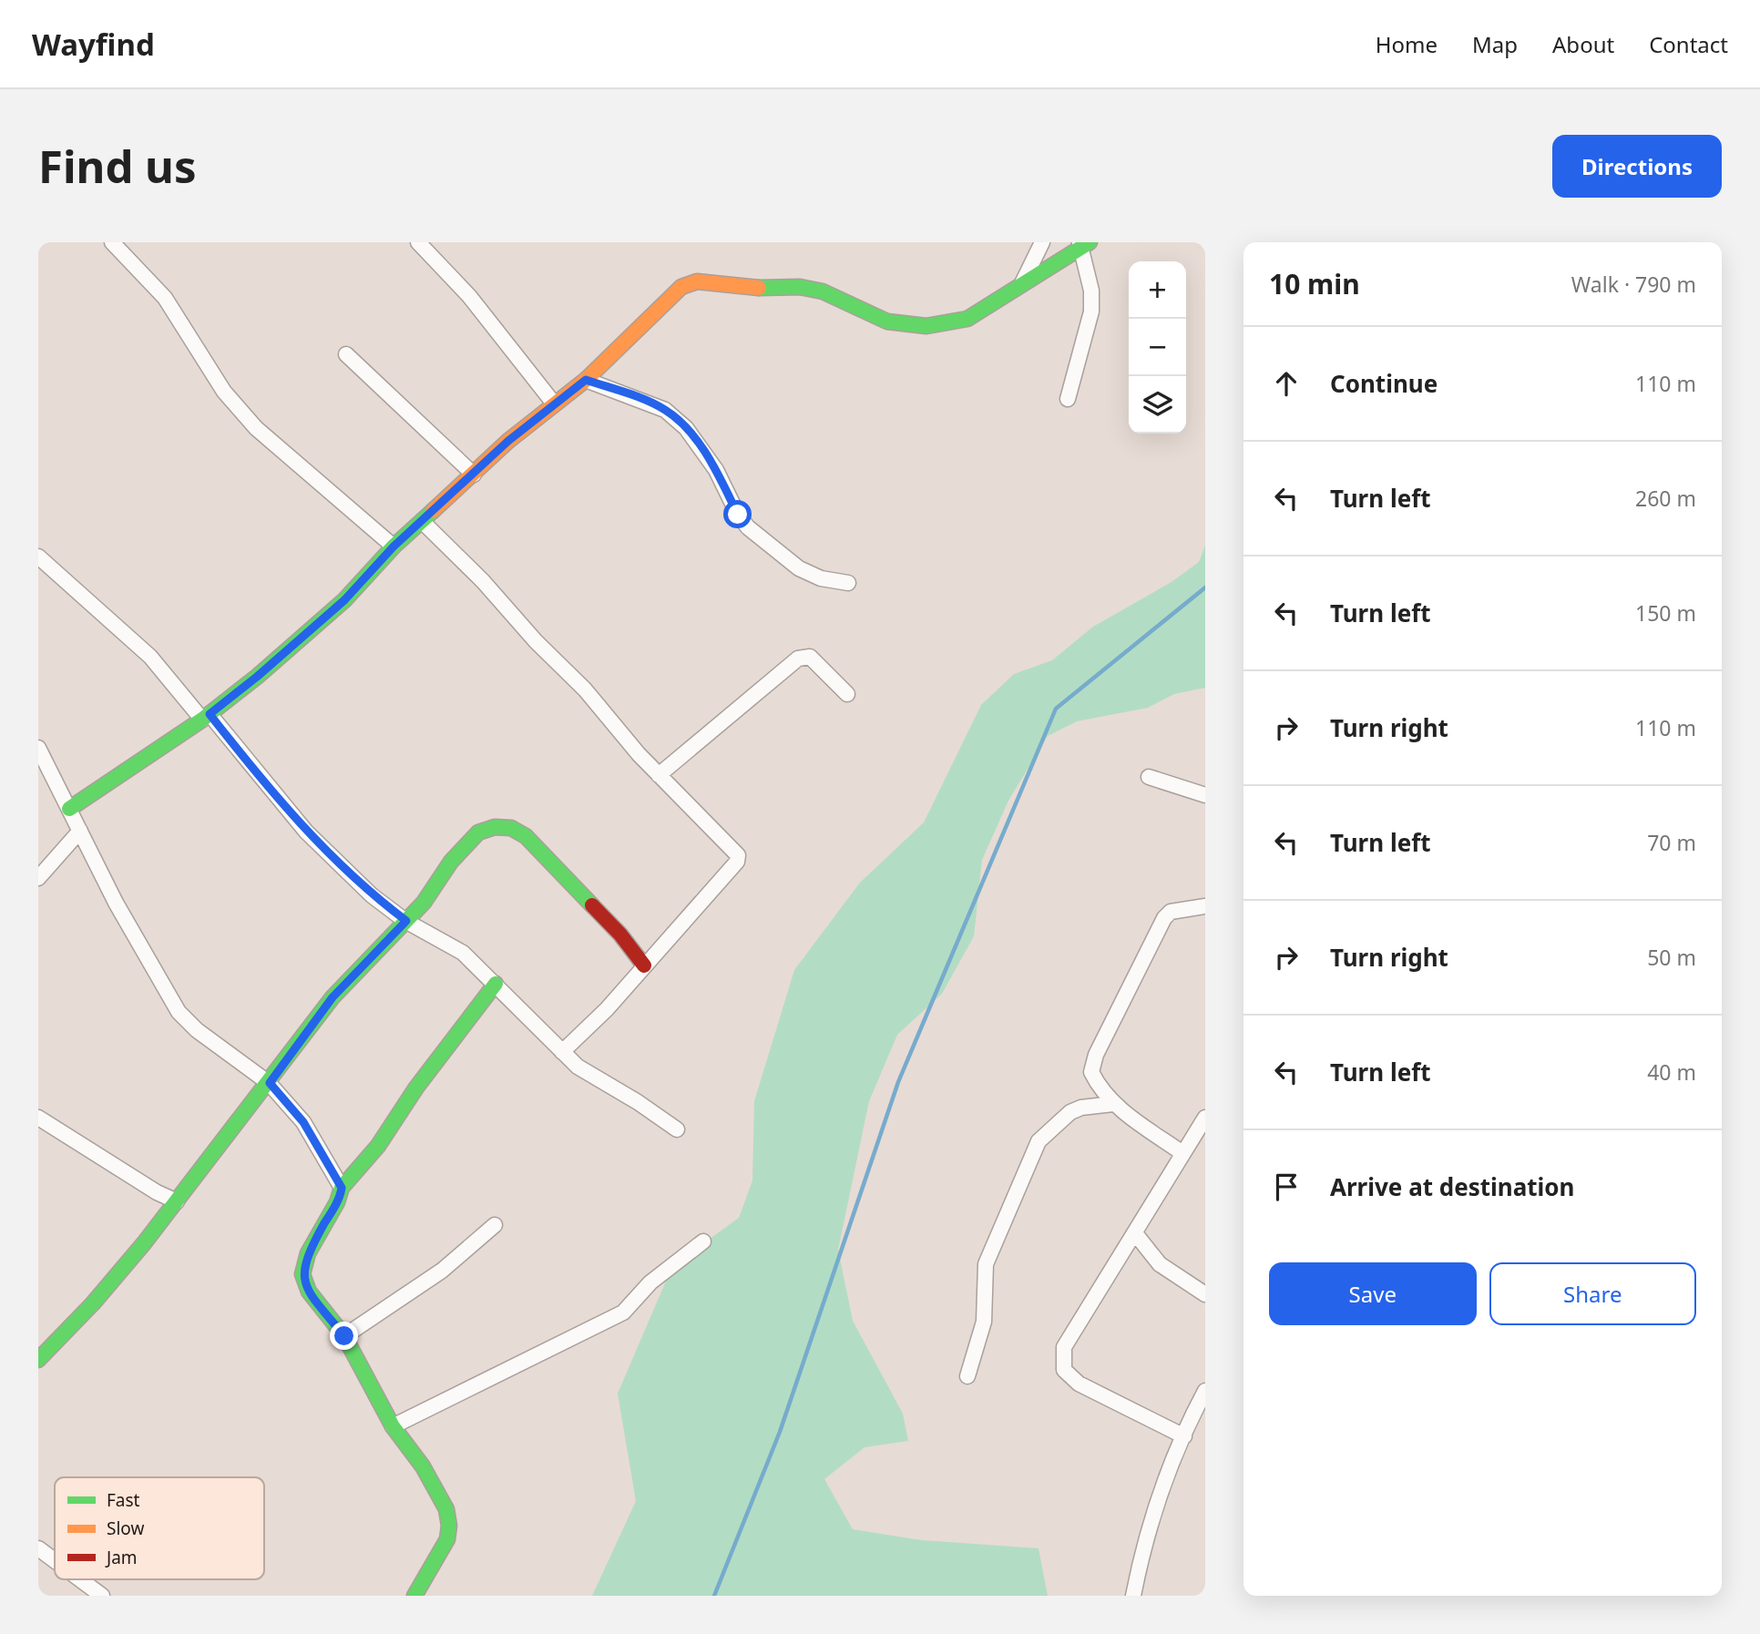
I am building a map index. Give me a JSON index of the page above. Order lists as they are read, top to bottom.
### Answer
{
  "legend": ["Fast", "Slow", "Jam"],
  "page": {
    "header": "Wayfind",
    "nav": [
      "Home",
      "Map",
      "About",
      "Contact"
    ],
    "buttons": [
      "Directions",
      ["Save", "Share"]
    ],
    "title": "Find us",
    "heading": ["10 min", "Walk · 790 m"],
    "map_buttons": ["+", "−"],
    "list": [
      ["Continue", "110 m"],
      ["Turn left", "260 m"],
      ["Turn left", "150 m"],
      ["Turn right", "110 m"],
      ["Turn left", "70 m"],
      ["Turn right", "50 m"],
      ["Turn left", "40 m"],
      "Arrive at destination"
    ]
  }
}
